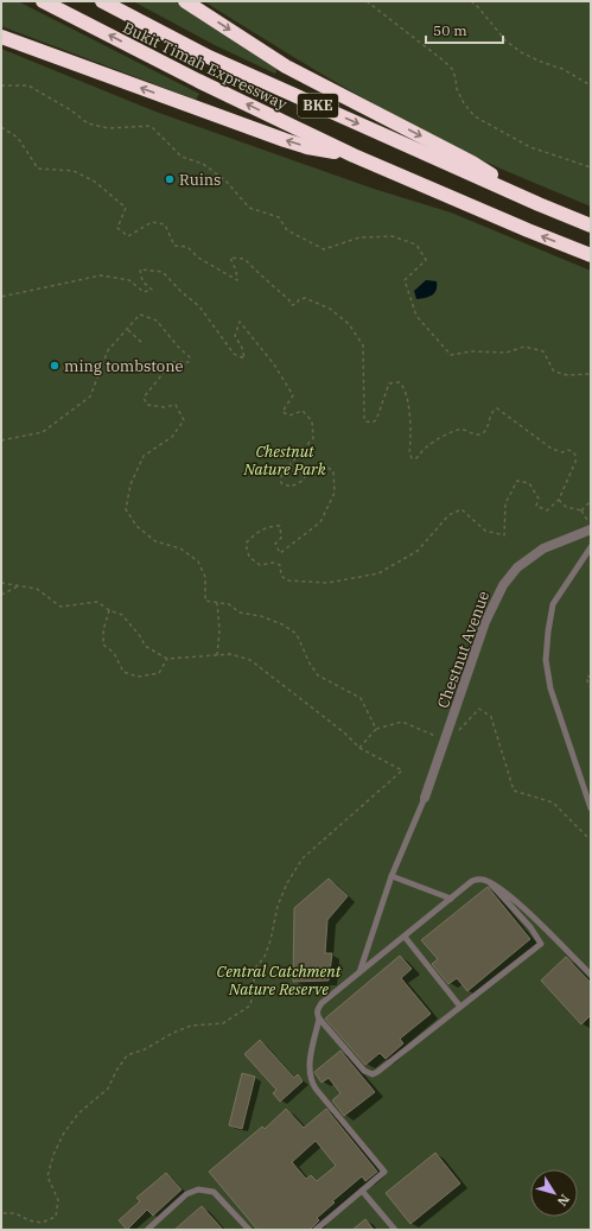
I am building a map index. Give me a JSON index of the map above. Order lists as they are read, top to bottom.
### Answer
{
  "streets": {
    "highway": ["Bukit Timah Expressway", "BKE"],
    "street": ["Chestnut Avenue"]
  },
  "parks": ["Chestnut Nature Park", "Central Catchment Nature Reserve"],
  "places": ["Ruins", "ming tombstone"],
  "scale_bar": "50 m",
  "north": "bottom right"
}
